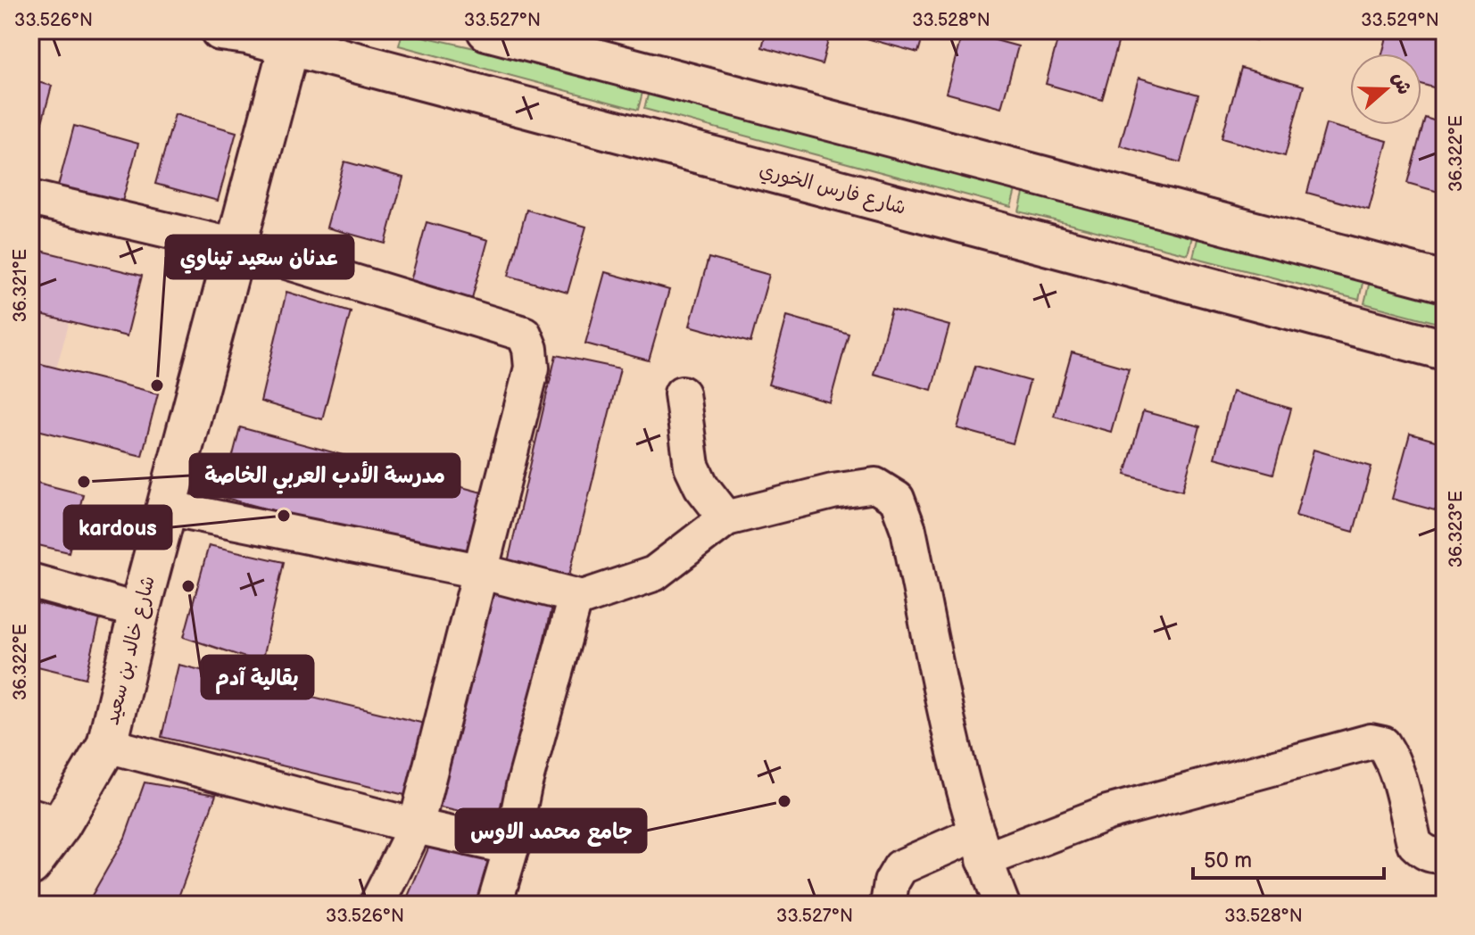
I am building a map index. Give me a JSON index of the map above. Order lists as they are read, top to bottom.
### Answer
{
  "streets": {
    "main road": ["شارع فارس الخوري", "شارع خالد بن سعيد"]
  },
  "crossings": [
    ["شارع فارس الخوري", "شارع خالد بن سعيد"]
  ],
  "places": [
    "عدنان سعيد تيناوي",
    "مدرسة الأدب العربي الخاصة",
    "kardous",
    "بقالية آدم",
    "جامع محمد الاوس"
  ],
  "scale_bar": "50 m",
  "north": "right",
  "coordinates": [
    "33.526°N",
    "33.527°N",
    "33.528°N",
    "33.529°N",
    "36.322°E",
    "36.321°E",
    "36.323°E"
  ]
}
